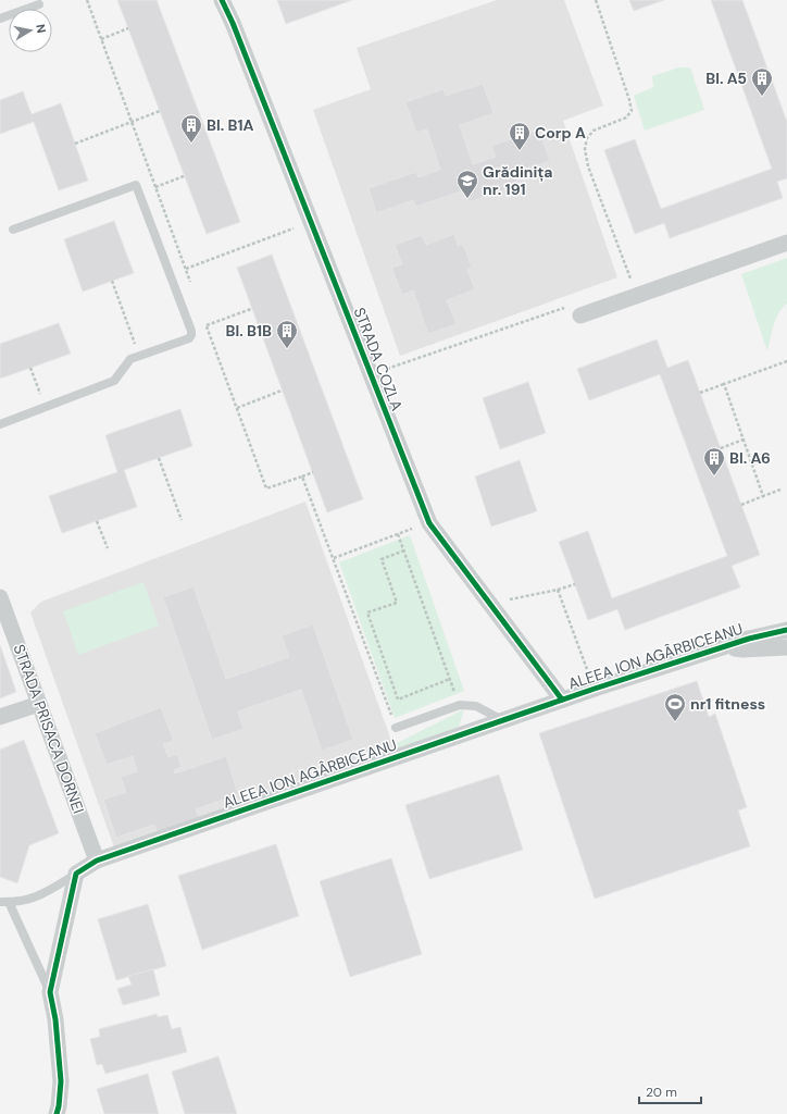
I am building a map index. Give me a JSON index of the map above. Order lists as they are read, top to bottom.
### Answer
{
  "streets": {
    "street": ["STRADA COZLA", "ALEEA ION AGÂRBICEANU", "STRADA PRISACA DORNEI"]
  },
  "crossings": [
    ["STRADA COZLA", "ALEEA ION AGÂRBICEANU"],
    ["ALEEA ION AGÂRBICEANU", "STRADA PRISACA DORNEI"]
  ],
  "places": {
    "building": [
      "Bl. A5",
      "Bl. B1A",
      "Corp A",
      "Bl. B1B",
      "Bl. A6"
    ],
    "school or university": ["Grădinița nr. 191"],
    "sports": ["nr1 fitness"]
  },
  "scale_bar": "20 m",
  "north": "right"
}
